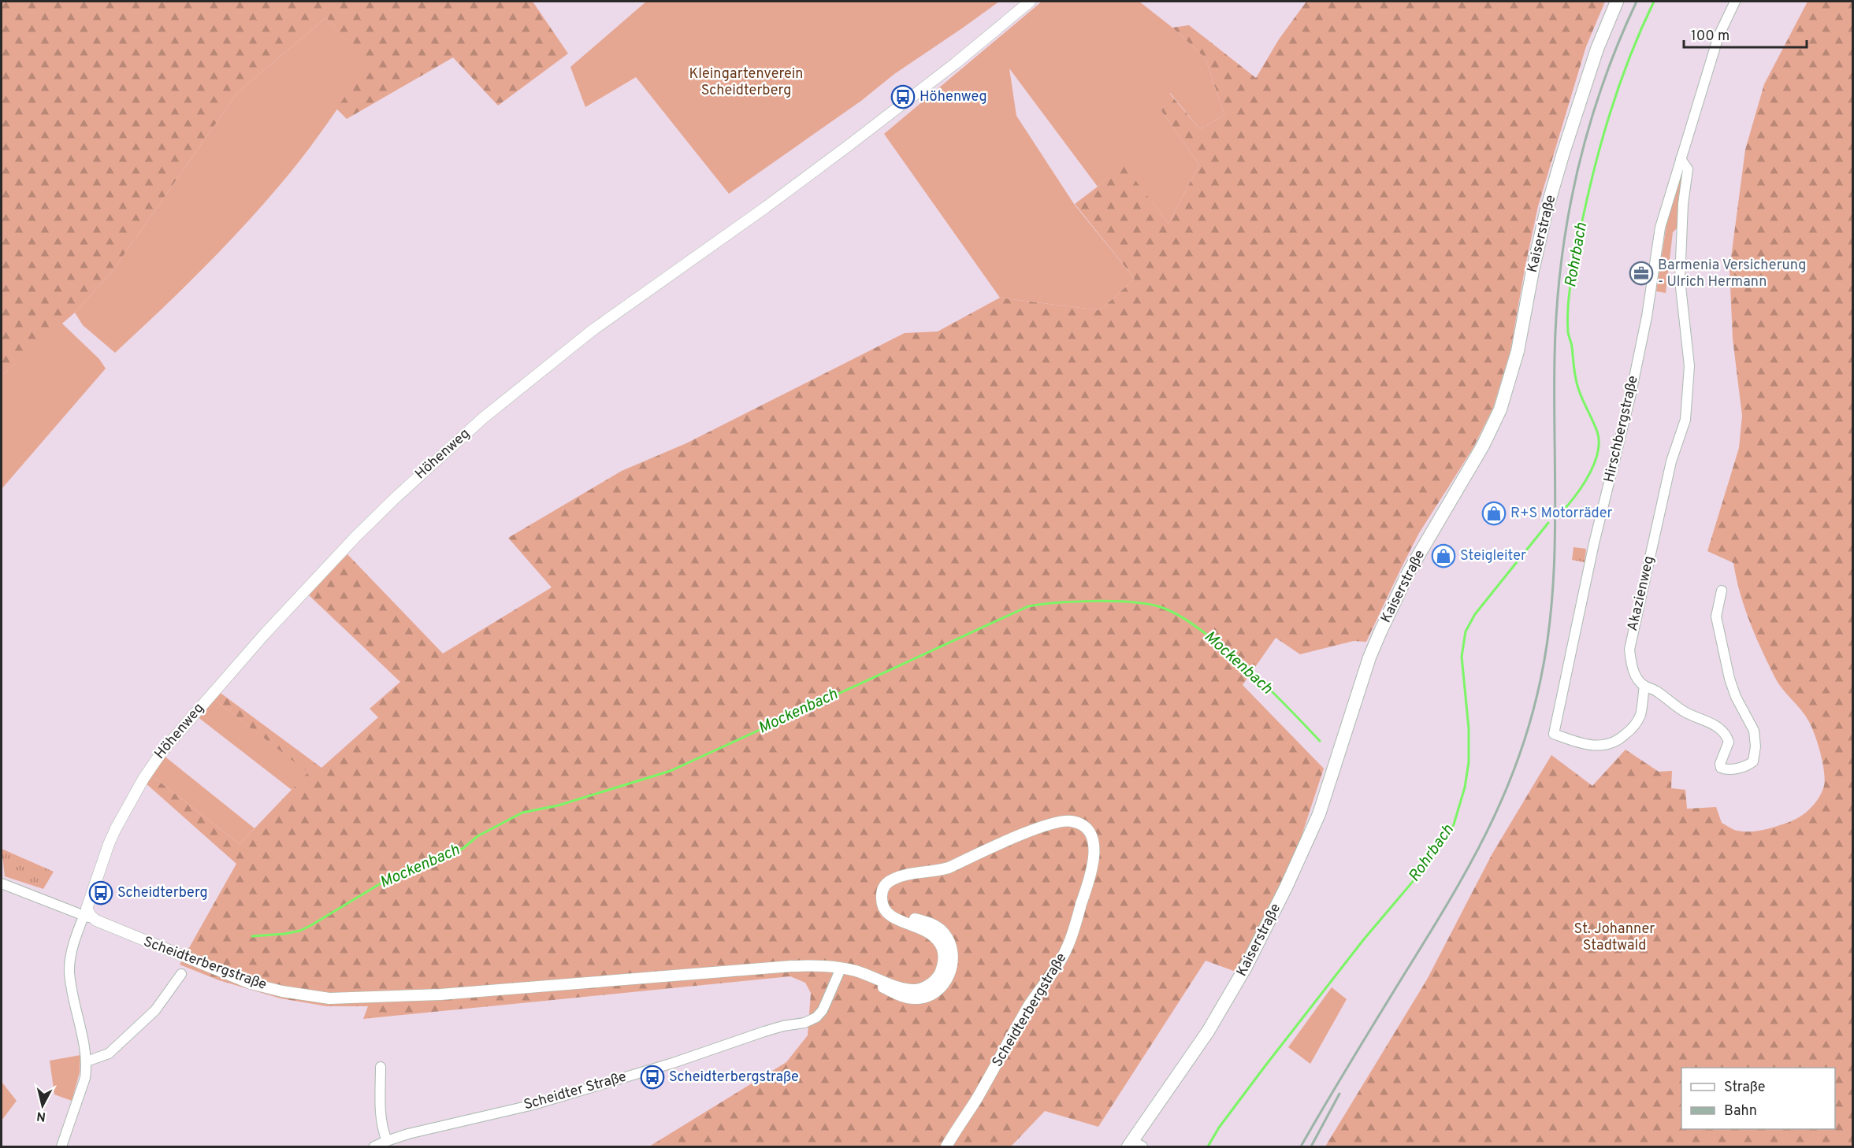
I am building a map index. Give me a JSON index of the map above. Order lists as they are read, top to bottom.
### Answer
{
  "streets": {
    "main road": ["Kaiserstraße"],
    "street": [
      "Hirschbergstraße",
      "Höhenweg",
      "Akazienweg",
      "Scheidterbergstraße",
      "Scheidter Straße"
    ]
  },
  "crossings": [
    ["Hirschbergstraße", "Akazienweg"],
    ["Höhenweg", "Scheidterbergstraße"],
    ["Scheidterbergstraße", "Scheidter Straße"]
  ],
  "water": ["Rohrbach", "Mockenbach"],
  "parks": ["Kleingartenverein Scheidterberg", "St. Johanner Stadtwald"],
  "places": {
    "bus stop": ["Höhenweg", "Scheidterberg", "Scheidterbergstraße"],
    "office": ["Barmenia Versicherung - Ulrich Hermann"],
    "shop": ["R+S Motorräder", "Steigleiter"]
  },
  "legend": ["Straße", "Bahn"],
  "scale_bar": "100 m",
  "north": "bottom"
}
